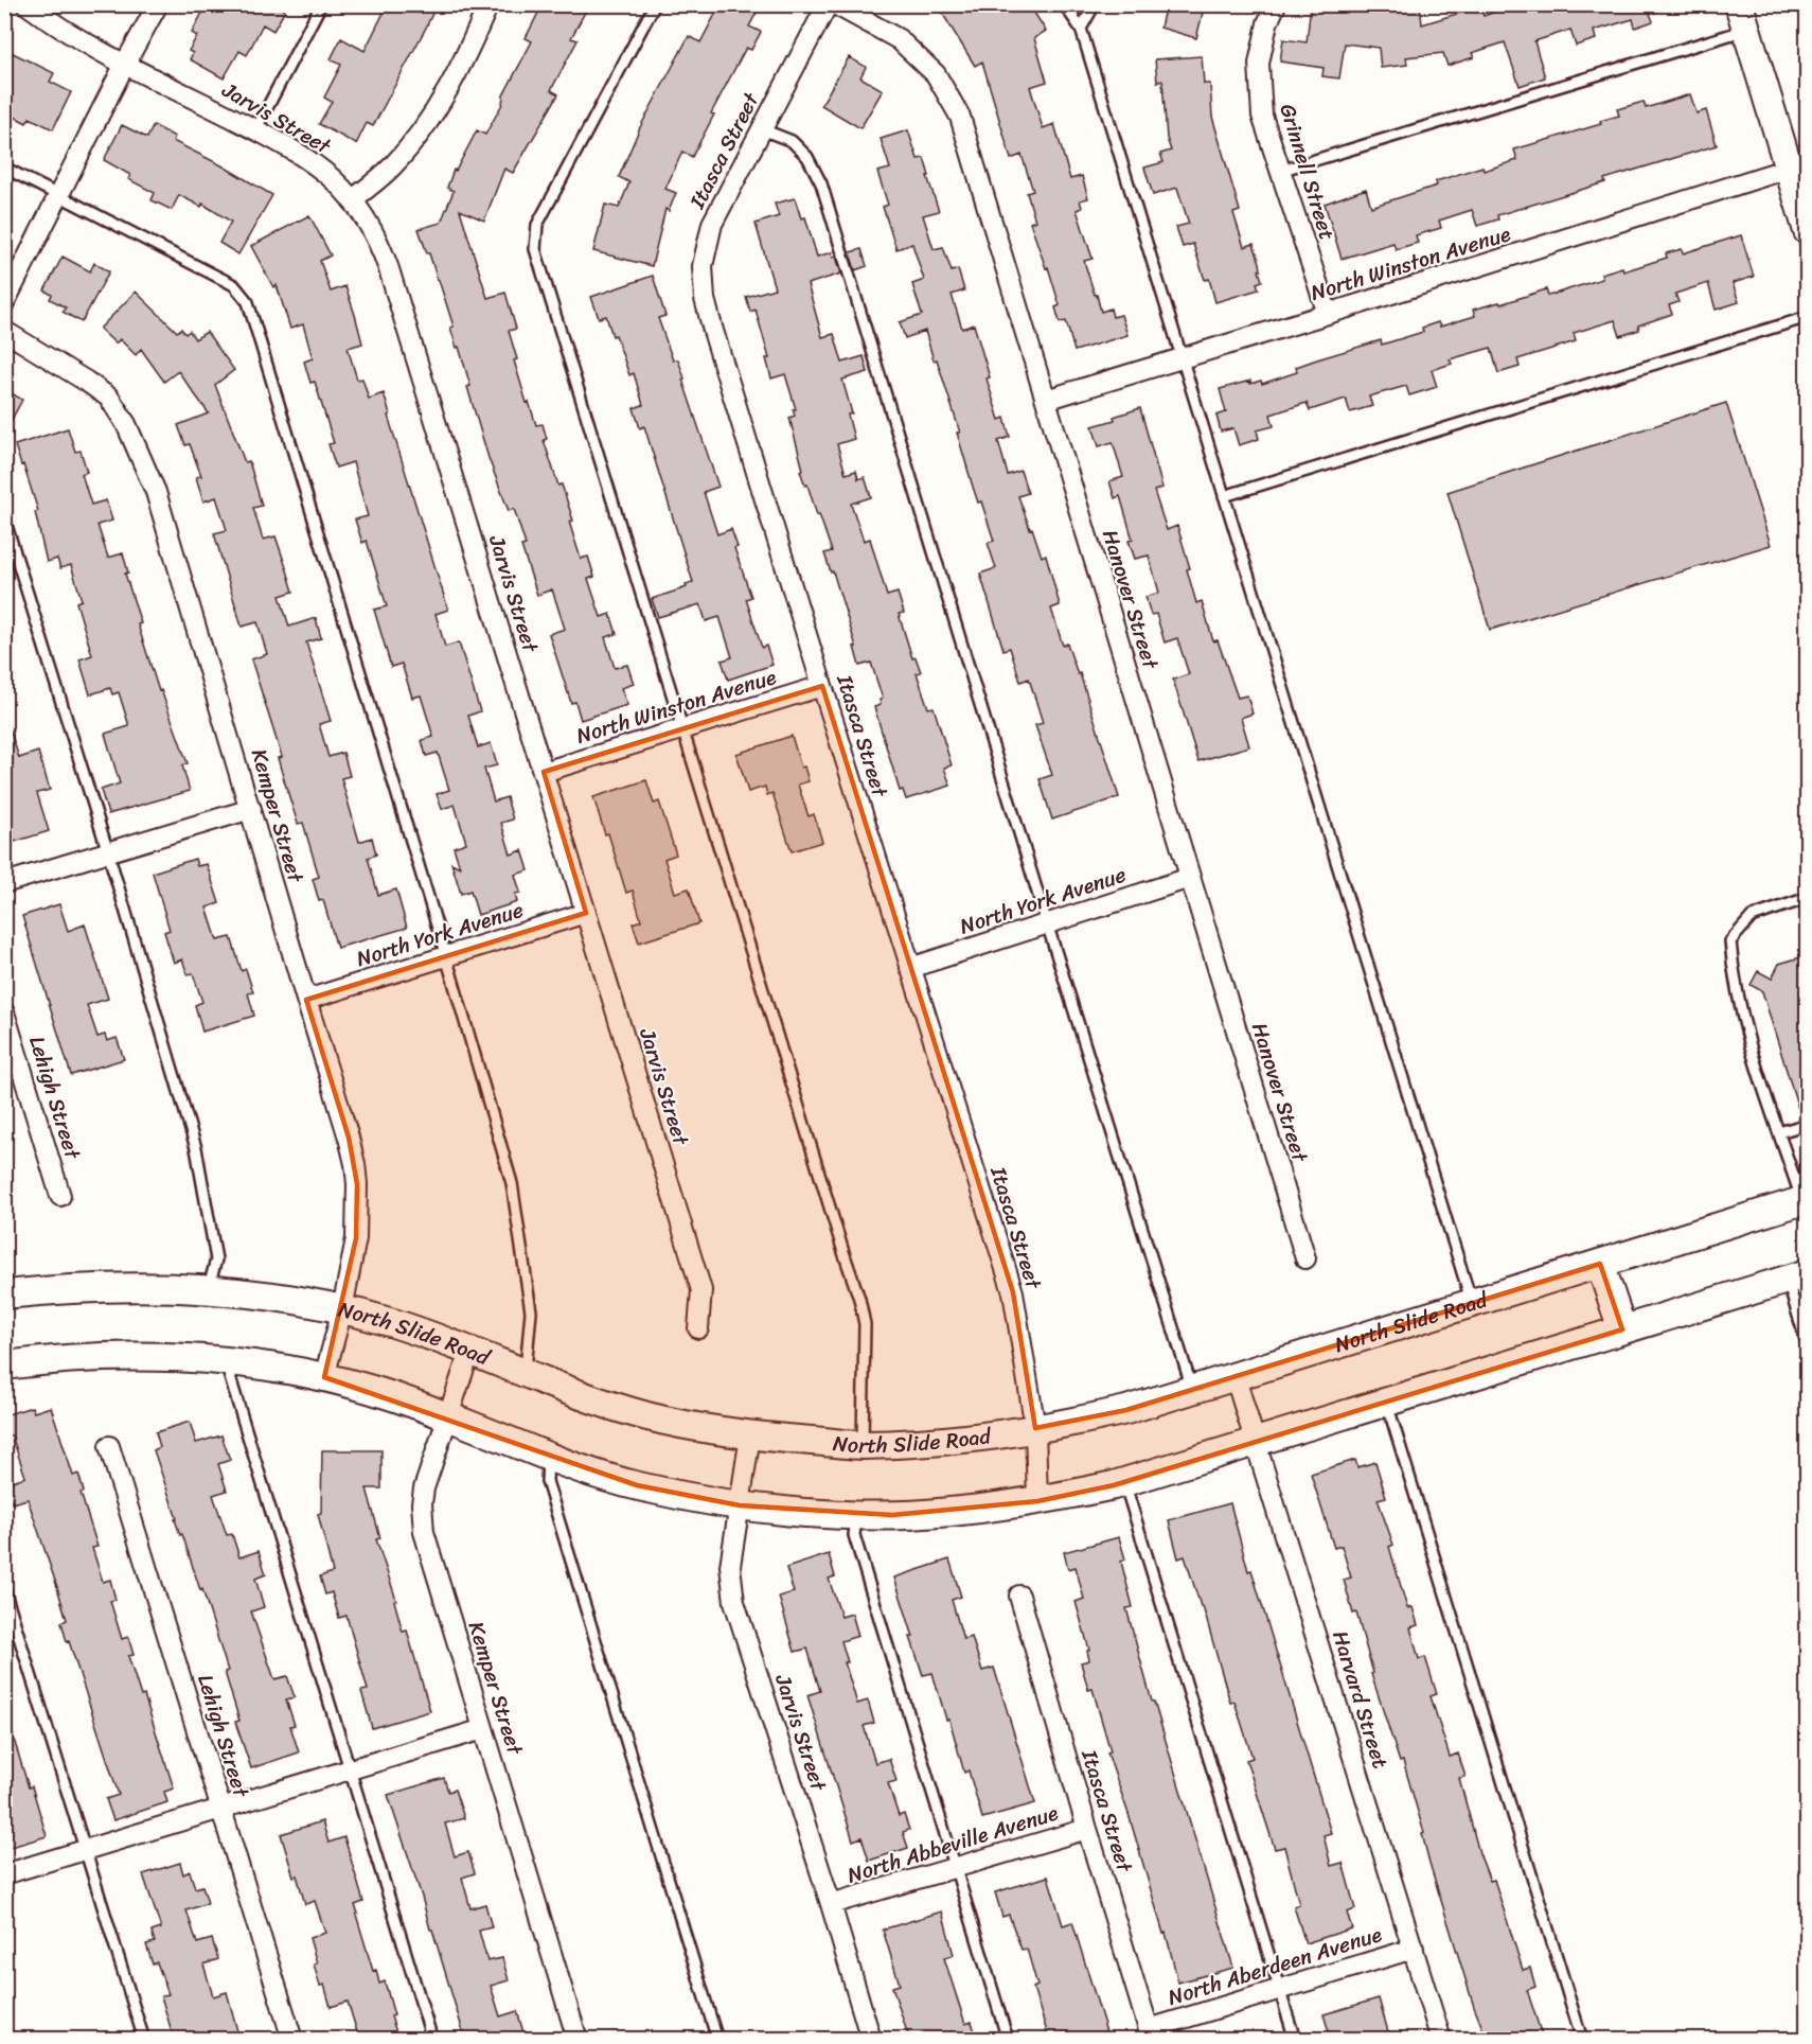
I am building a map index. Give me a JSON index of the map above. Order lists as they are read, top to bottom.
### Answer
{
  "streets": {
    "main road": ["North Slide Road"],
    "street": [
      "Jarvis Street",
      "Itasca Street",
      "Grinnell Street",
      "North Winston Avenue",
      "Hanover Street",
      "Kemper Street",
      "North York Avenue",
      "Lehigh Street",
      "Harvard Street",
      "North Abbeville Avenue",
      "North Aberdeen Avenue"
    ]
  },
  "crossings": [
    ["Jarvis Street", "North Winston Avenue"],
    ["Jarvis Street", "North York Avenue"],
    ["Jarvis Street", "North Slide Road"],
    ["Jarvis Street", "North Abbeville Avenue"],
    ["Itasca Street", "North Winston Avenue"],
    ["Itasca Street", "North York Avenue"],
    ["Itasca Street", "North Slide Road"],
    ["Itasca Street", "North Abbeville Avenue"],
    ["Itasca Street", "North Aberdeen Avenue"],
    ["Grinnell Street", "North Winston Avenue"],
    ["North Winston Avenue", "Hanover Street"],
    ["Hanover Street", "North York Avenue"],
    ["Kemper Street", "North York Avenue"],
    ["Kemper Street", "North Slide Road"],
    ["North Slide Road", "Harvard Street"],
    ["Harvard Street", "North Aberdeen Avenue"]
  ]
}
